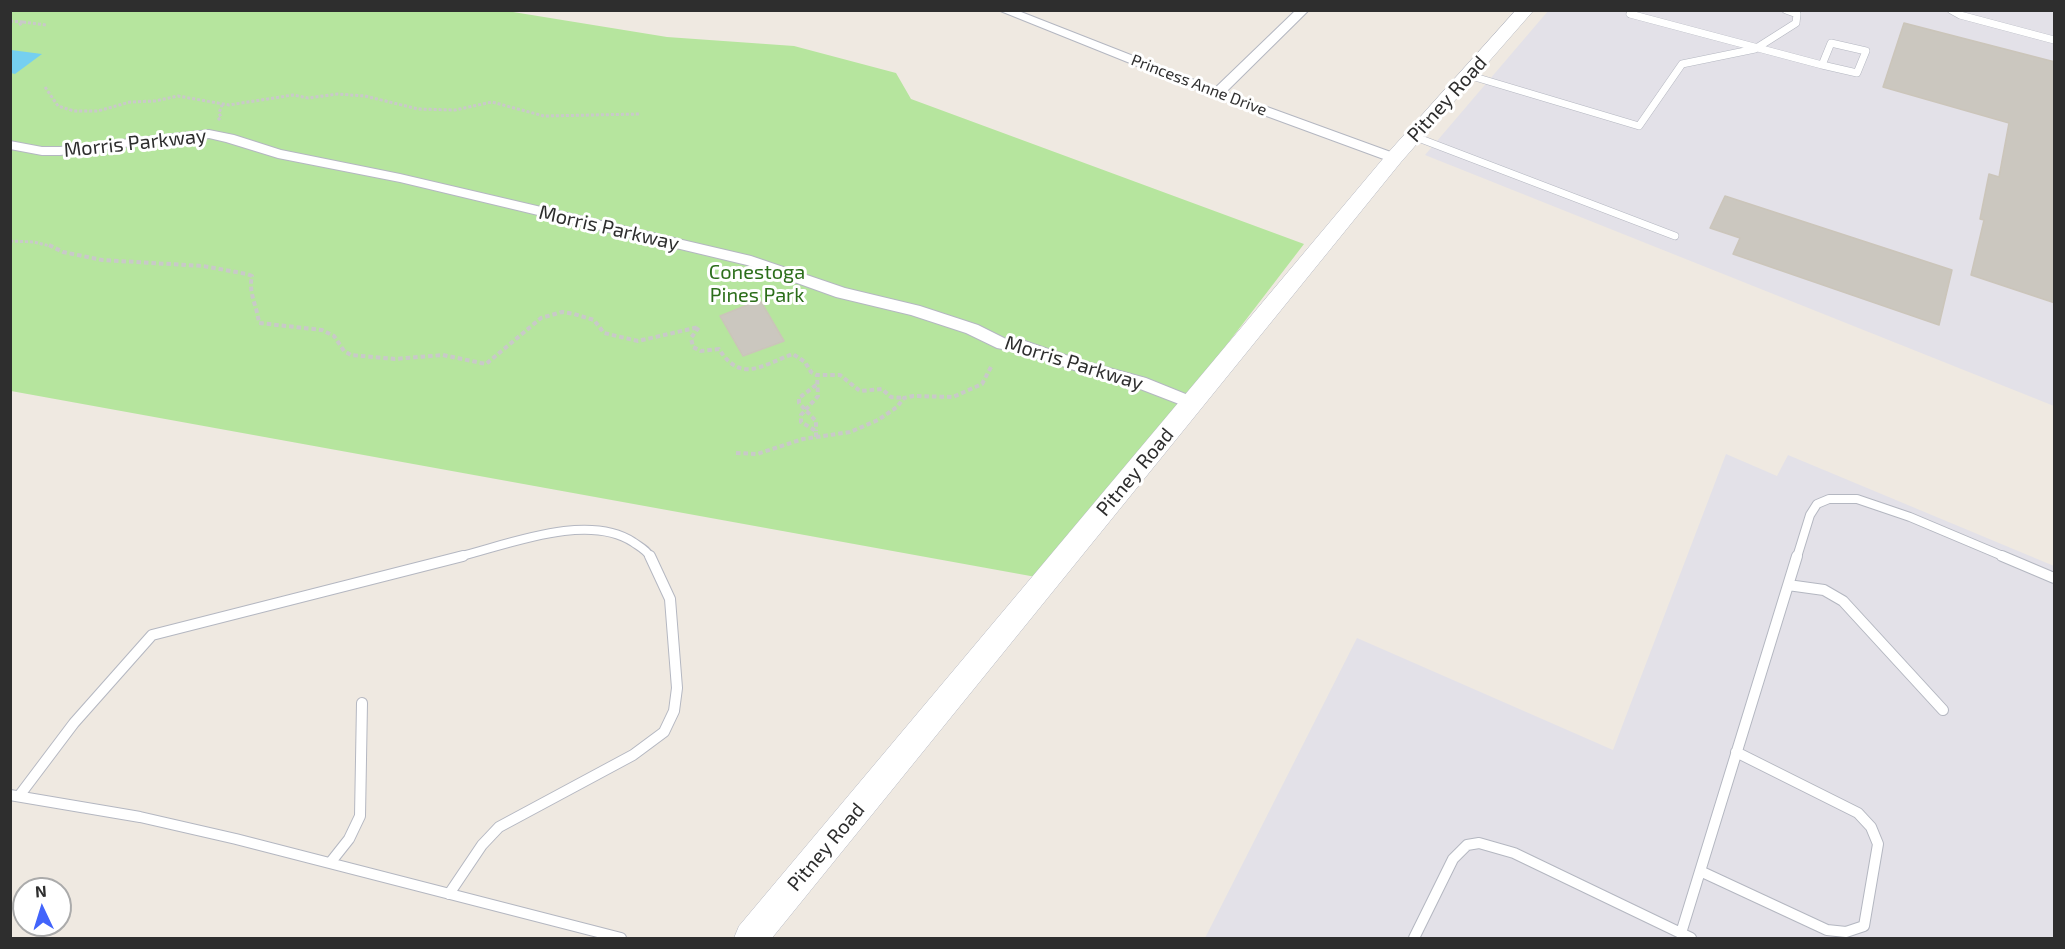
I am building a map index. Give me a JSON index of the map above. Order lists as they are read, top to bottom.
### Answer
{
  "streets": {
    "main road": ["Pitney Road"],
    "street": ["Princess Anne Drive", "Morris Parkway"]
  },
  "crossings": [
    ["Princess Anne Drive", "Pitney Road"],
    ["Pitney Road", "Morris Parkway"]
  ],
  "parks": ["Conestoga Pines Park"],
  "north": "top"
}
